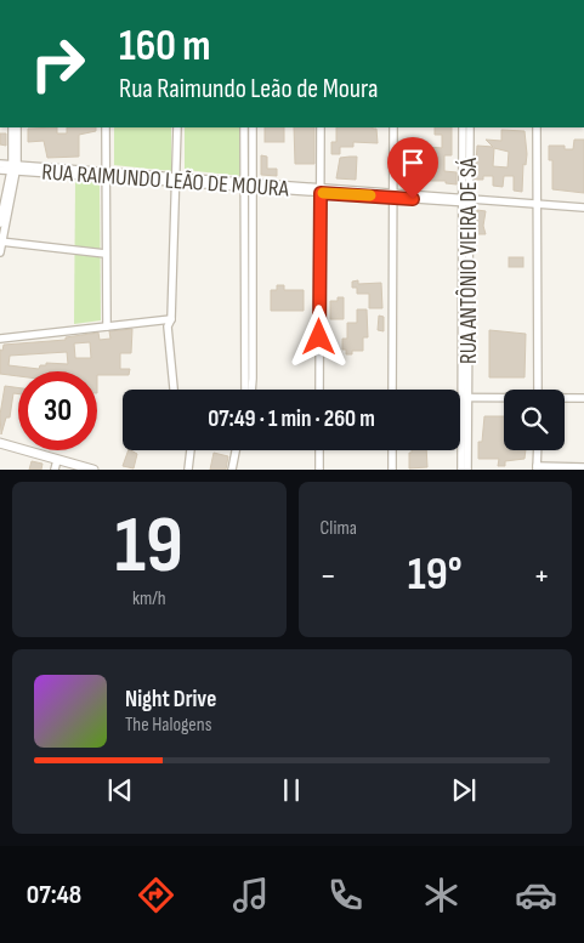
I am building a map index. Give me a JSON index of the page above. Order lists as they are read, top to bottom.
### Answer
{
  "streets": {
    "street": ["RUA RAIMUNDO LEÃO DE MOURA", "RUA ANTÔNIO VIEIRA DE SÁ"]
  },
  "crossings": [
    ["RUA RAIMUNDO LEÃO DE MOURA", "RUA ANTÔNIO VIEIRA DE SÁ"]
  ],
  "page": {
    "turn": ["160 m", "Rua Raimundo Leão de Moura"],
    "limit": "30",
    "trip": "07:49 · 1 min · 260 m",
    "tile": [
      ["19", "km/h"],
      "Clima"
    ],
    "heat": ["−", "19°", "+"],
    "song": ["Night Drive", "The Halogens"],
    "tabs": "07:48"
  }
}
